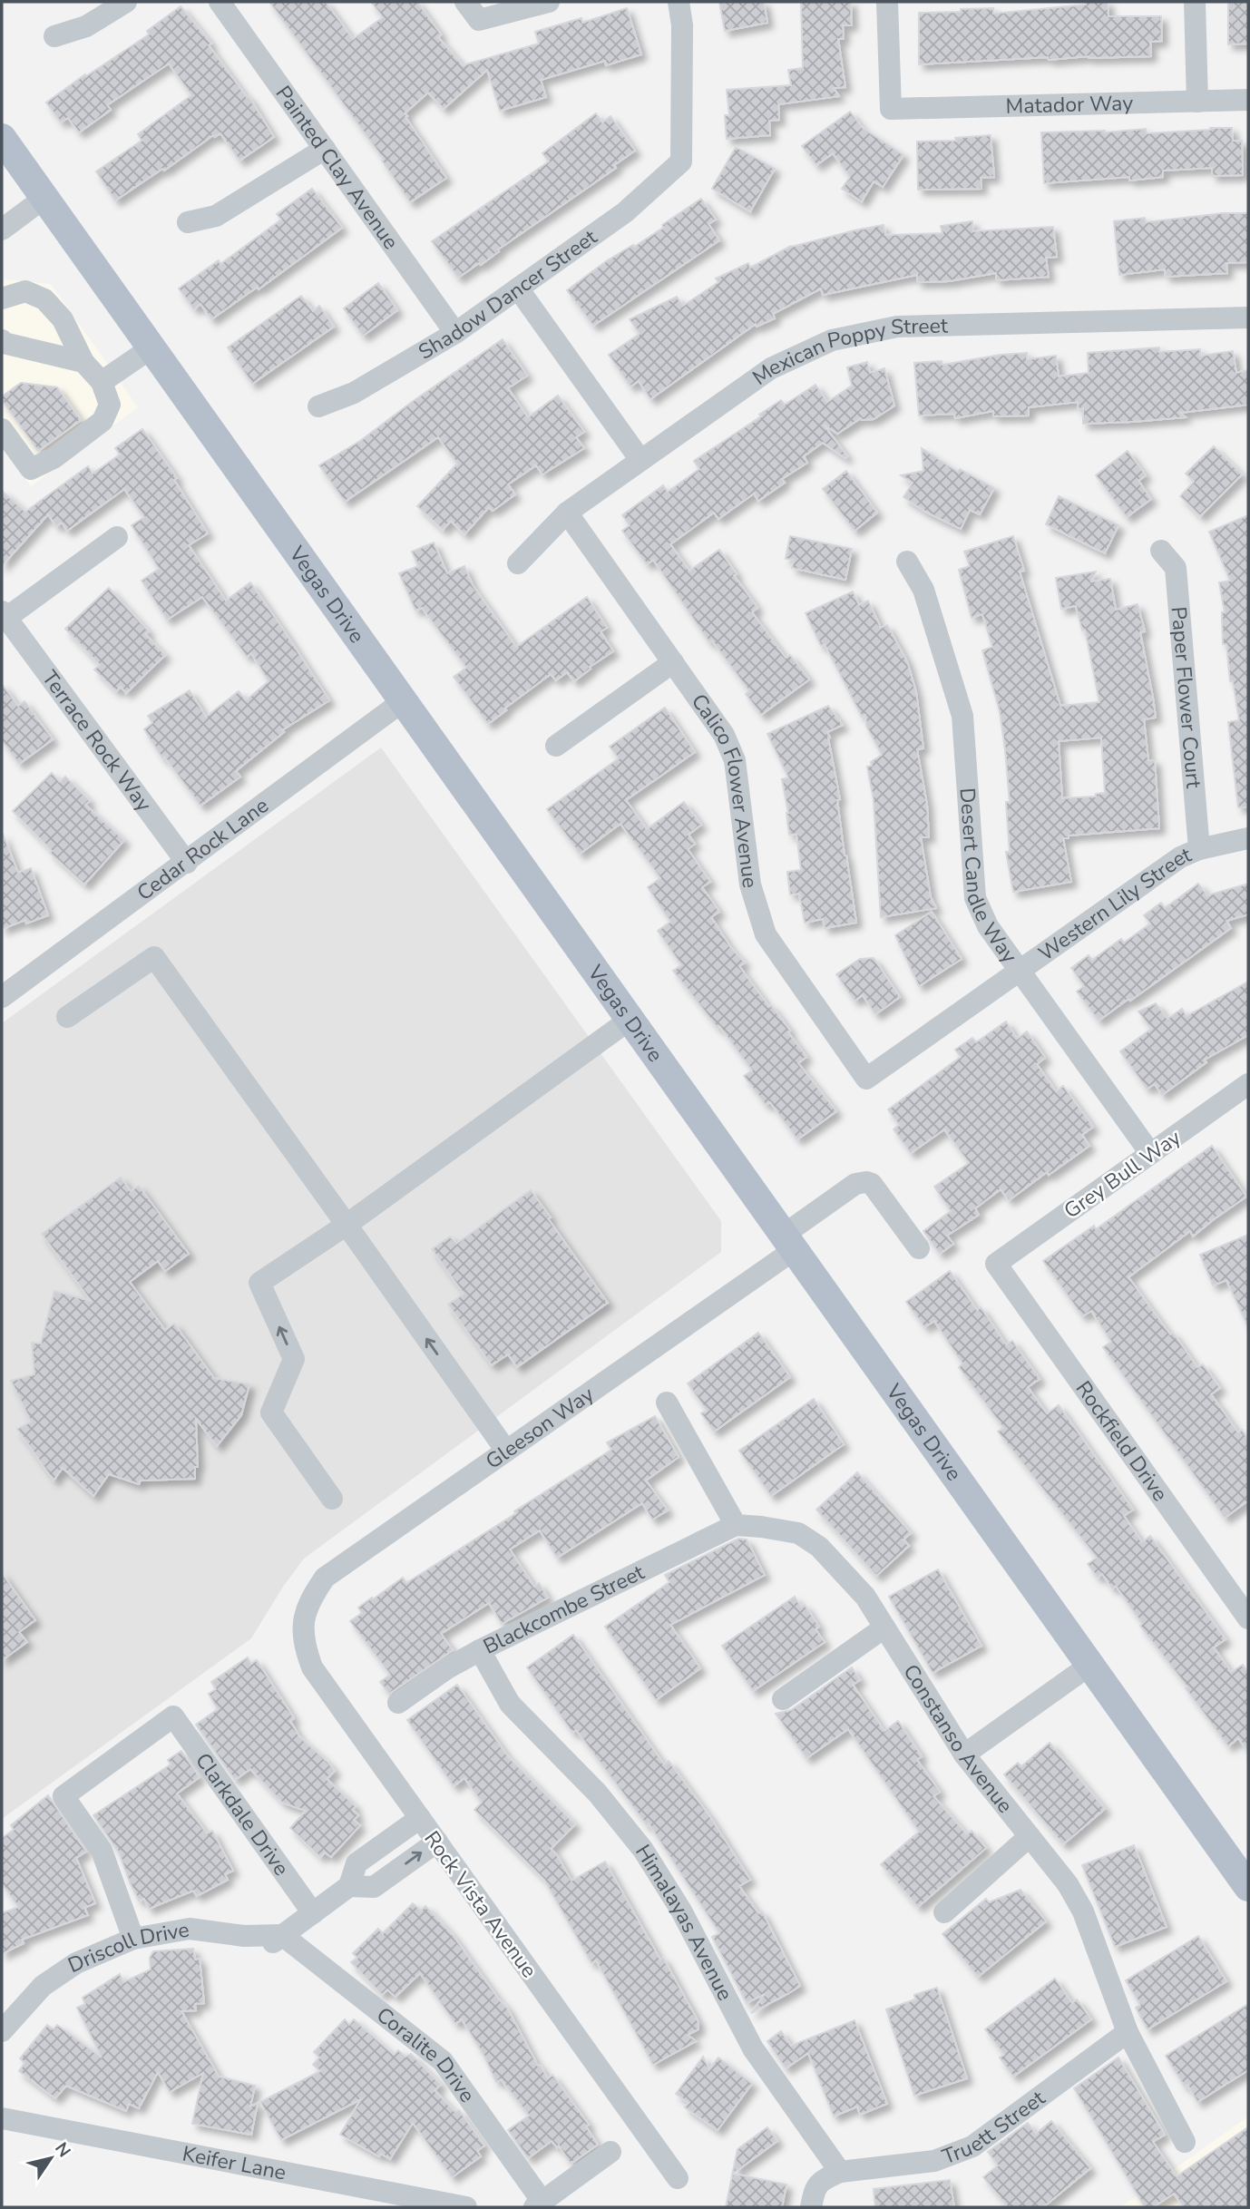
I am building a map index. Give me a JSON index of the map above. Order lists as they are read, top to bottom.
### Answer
{
  "streets": {
    "main road": ["Vegas Drive"],
    "street": [
      "Matador Way",
      "Painted Clay Avenue",
      "Shadow Dancer Street",
      "Mexican Poppy Street",
      "Paper Flower Court",
      "Terrace Rock Way",
      "Calico Flower Avenue",
      "Cedar Rock Lane",
      "Desert Candle Way",
      "Western Lily Street",
      "Grey Bull Way",
      "Gleeson Way",
      "Rockfield Drive",
      "Blackcombe Street",
      "Constanso Avenue",
      "Clarkdale Drive",
      "Rock Vista Avenue",
      "Himalayas Avenue",
      "Driscoll Drive",
      "Coralite Drive",
      "Truett Street",
      "Keifer Lane"
    ]
  },
  "crossings": [
    ["Painted Clay Avenue", "Shadow Dancer Street"],
    ["Mexican Poppy Street", "Calico Flower Avenue"],
    ["Vegas Drive", "Cedar Rock Lane"],
    ["Vegas Drive", "Gleeson Way"],
    ["Paper Flower Court", "Western Lily Street"],
    ["Terrace Rock Way", "Cedar Rock Lane"],
    ["Calico Flower Avenue", "Western Lily Street"],
    ["Desert Candle Way", "Western Lily Street"],
    ["Desert Candle Way", "Grey Bull Way"],
    ["Grey Bull Way", "Rockfield Drive"],
    ["Gleeson Way", "Rock Vista Avenue"],
    ["Blackcombe Street", "Constanso Avenue"],
    ["Blackcombe Street", "Himalayas Avenue"],
    ["Constanso Avenue", "Truett Street"],
    ["Clarkdale Drive", "Driscoll Drive"],
    ["Himalayas Avenue", "Truett Street"],
    ["Driscoll Drive", "Coralite Drive"]
  ],
  "north": "top right"
}
